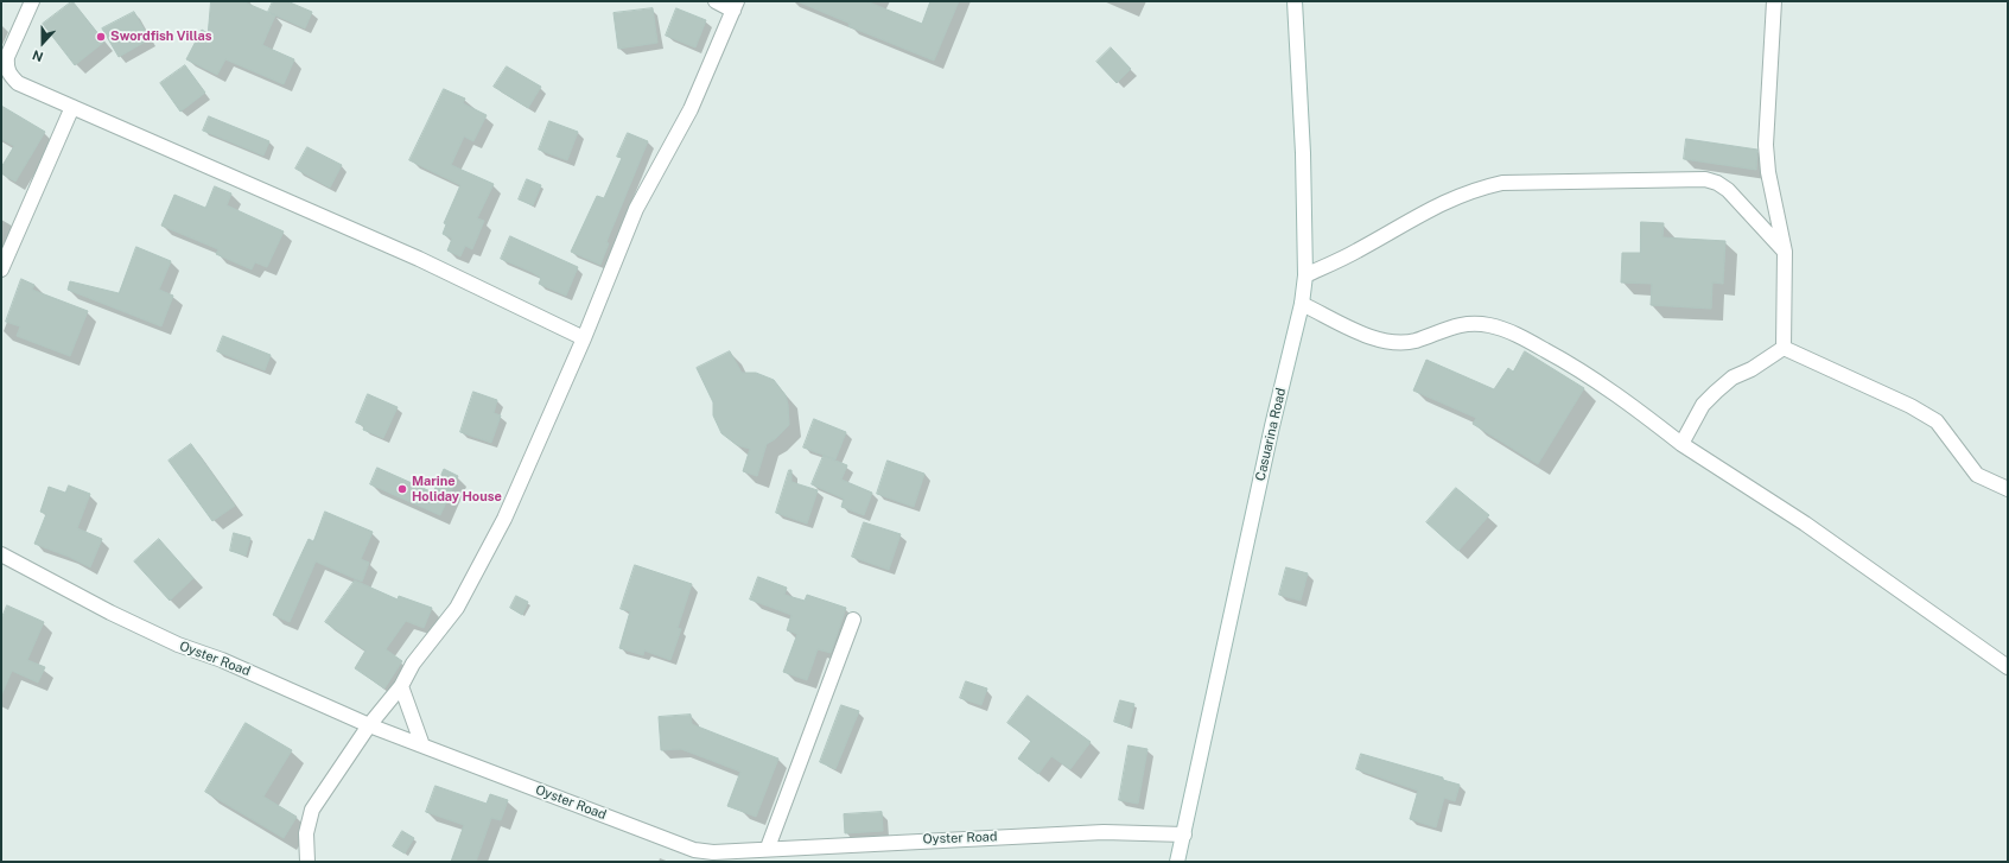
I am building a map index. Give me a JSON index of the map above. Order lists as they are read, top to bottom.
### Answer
{
  "streets": {
    "street": ["Casuarina Road", "Oyster Road"]
  },
  "crossings": [
    ["Casuarina Road", "Oyster Road"]
  ],
  "places": ["Swordfish Villas", "Marine Holiday House"],
  "north": "bottom"
}
